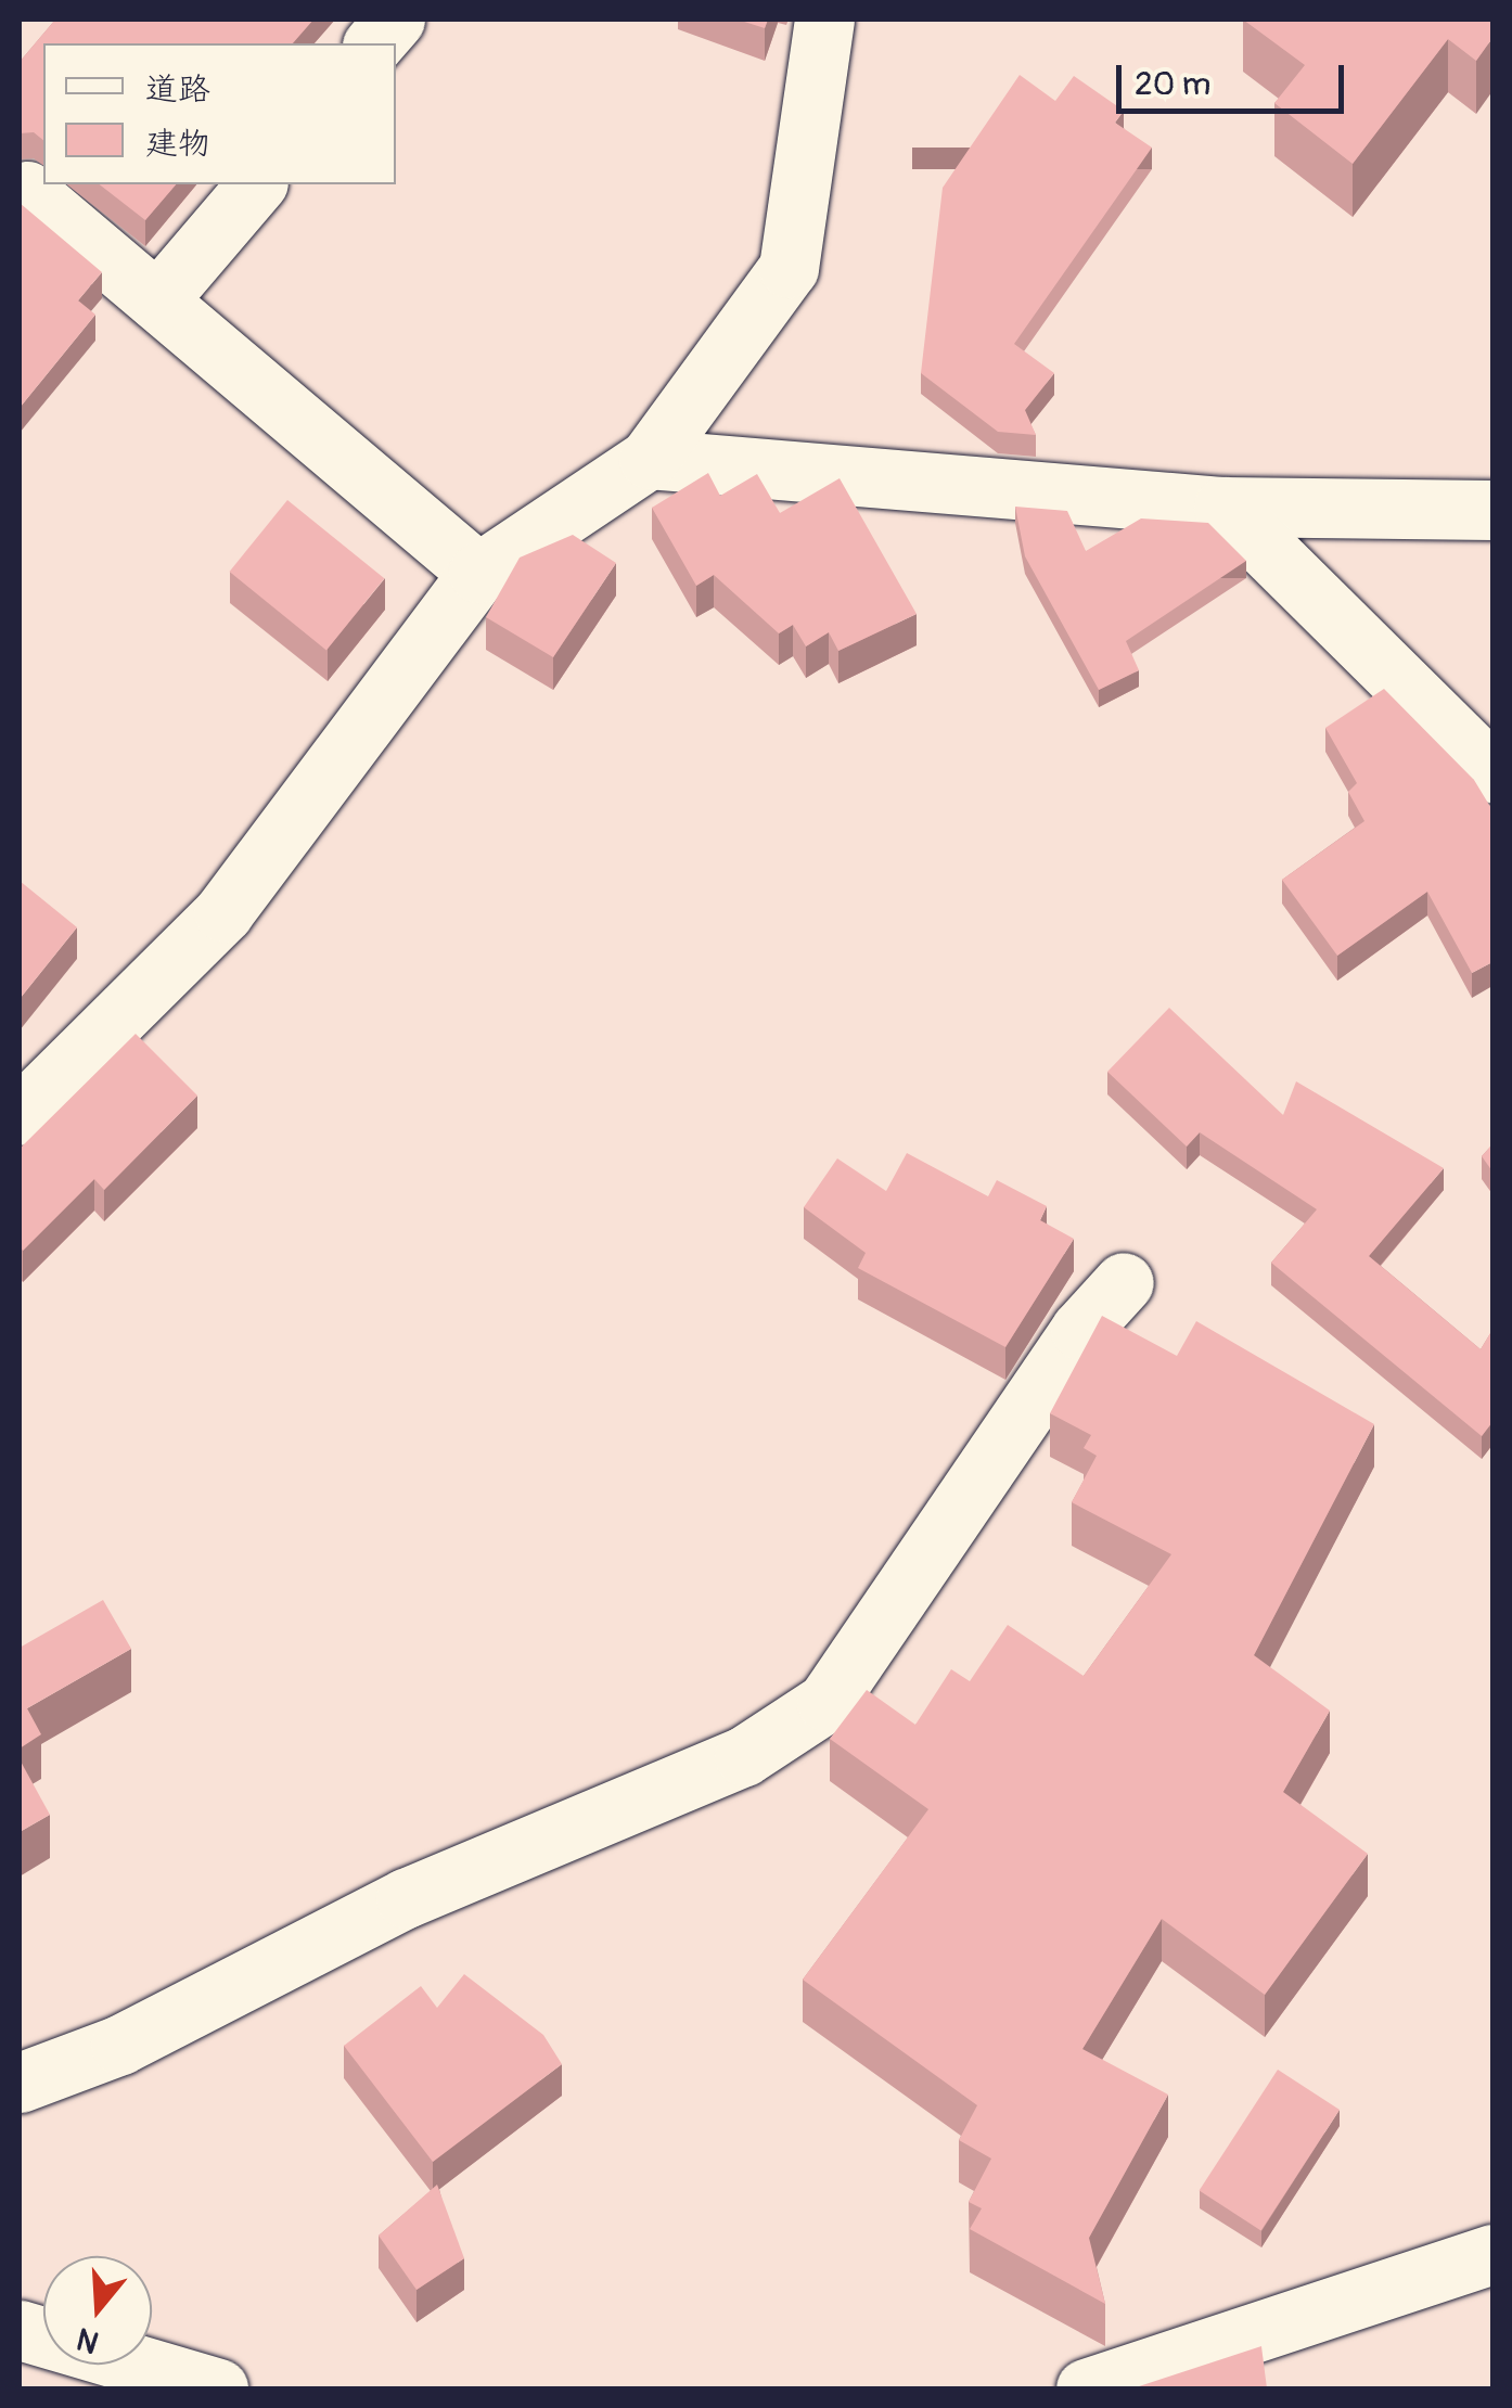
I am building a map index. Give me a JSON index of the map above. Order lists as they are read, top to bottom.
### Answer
{
  "legend": ["道路", "建物"],
  "scale_bar": "20 m",
  "north": "bottom"
}
